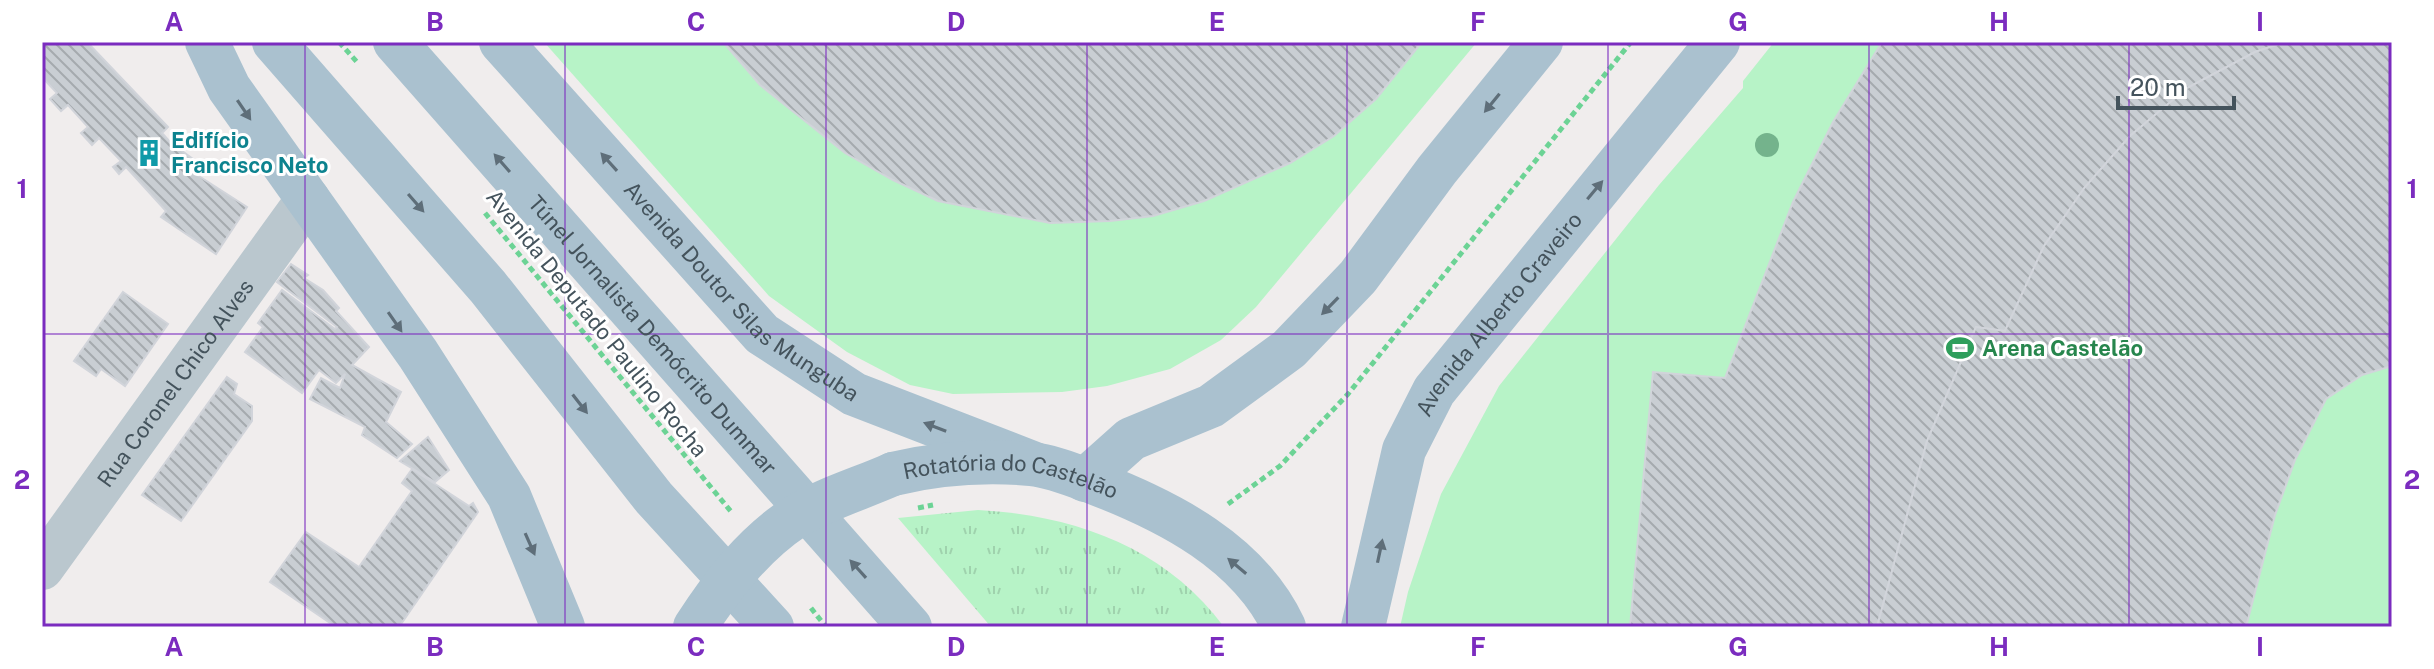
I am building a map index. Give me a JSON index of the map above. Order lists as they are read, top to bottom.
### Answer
{
  "streets": {
    "main road": [
      "Avenida Doutor Silas Munguba",
      "Avenida Alberto Craveiro",
      "Túnel Jornalista Demócrito Dummar",
      "Rotatória do Castelão"
    ],
    "street": ["Rua Coronel Chico Alves"],
    "path": ["Avenida Deputado Paulino Rocha"]
  },
  "crossings": [
    ["Avenida Doutor Silas Munguba", "Rotatória do Castelão"]
  ],
  "places": {
    "building": ["Edifício Francisco Neto"],
    "sports": ["Arena Castelão"]
  },
  "scale_bar": "20 m",
  "grid": {
    "columns": [
      "A",
      "B",
      "C",
      "D",
      "E",
      "F",
      "G",
      "H",
      "I"
    ],
    "rows": ["1", "2"]
  }
}
